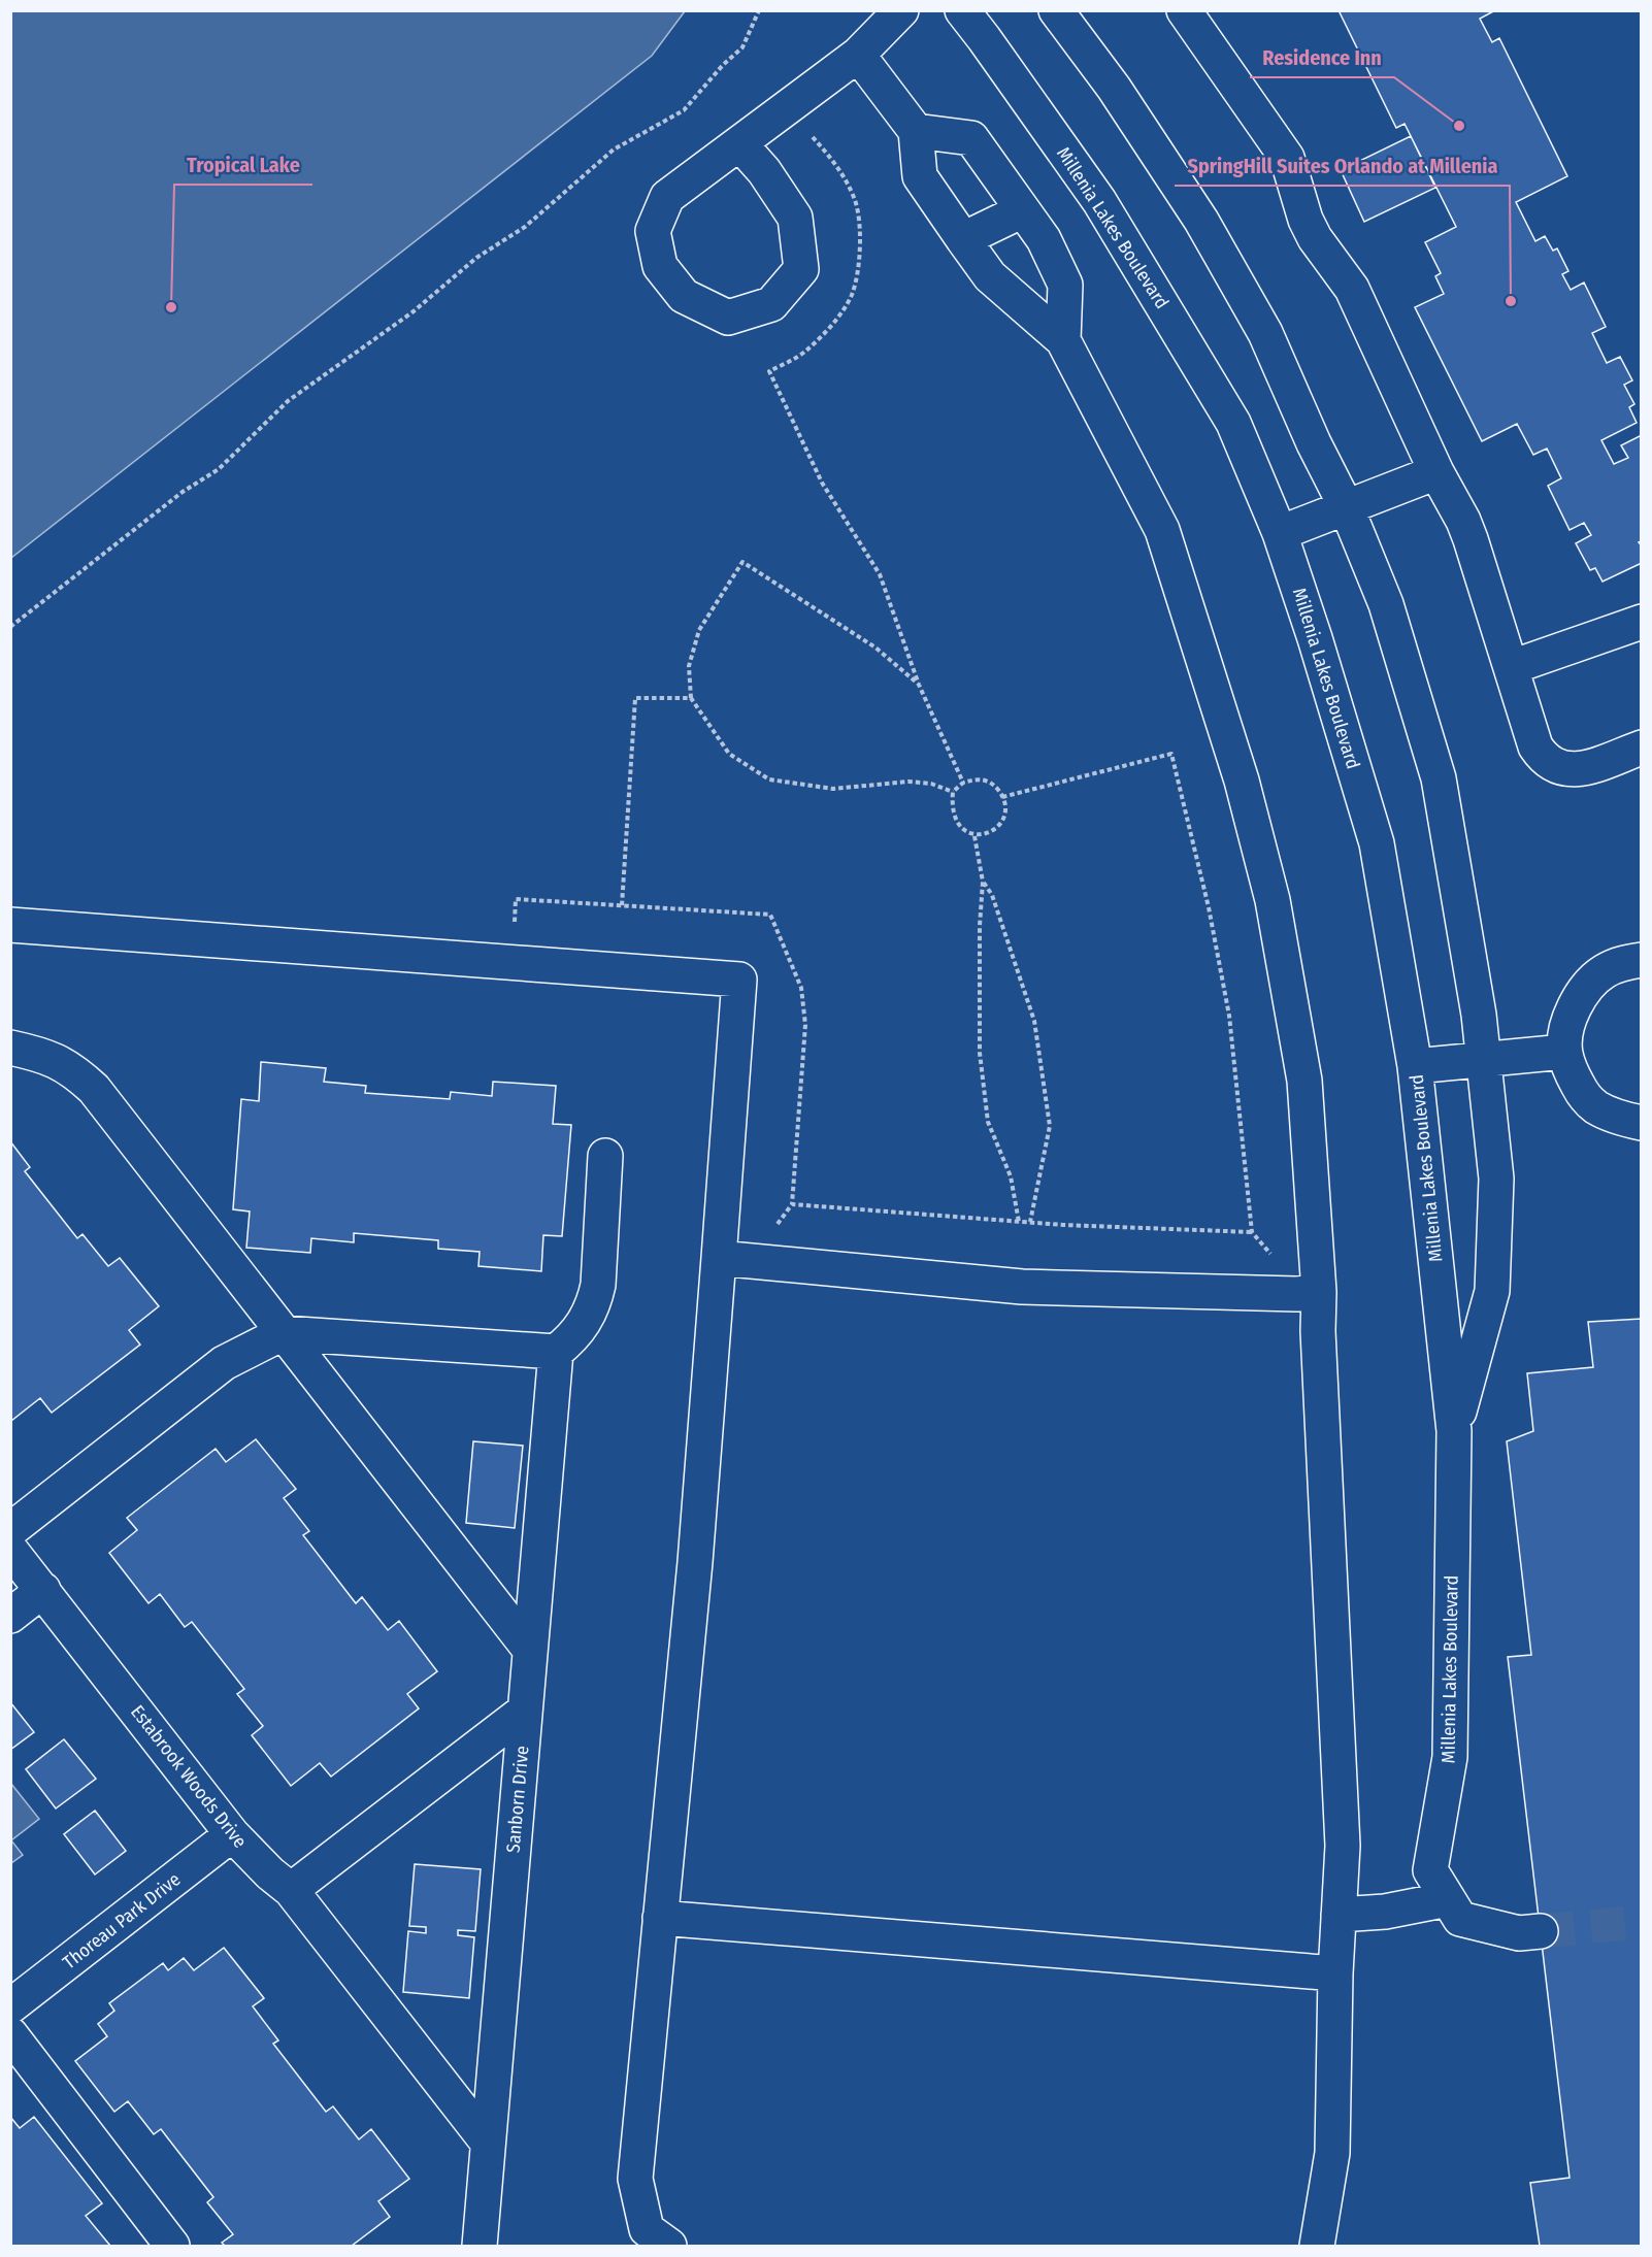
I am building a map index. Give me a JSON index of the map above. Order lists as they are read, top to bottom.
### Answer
{
  "streets": {
    "street": [
      "Millenia Lakes Boulevard",
      "Estabrook Woods Drive",
      "Sanborn Drive",
      "Thoreau Park Drive"
    ]
  },
  "crossings": [
    ["Estabrook Woods Drive", "Sanborn Drive"],
    ["Estabrook Woods Drive", "Thoreau Park Drive"]
  ],
  "places": ["Residence Inn", "SpringHill Suites Orlando at Millenia", "Tropical Lake"]
}
